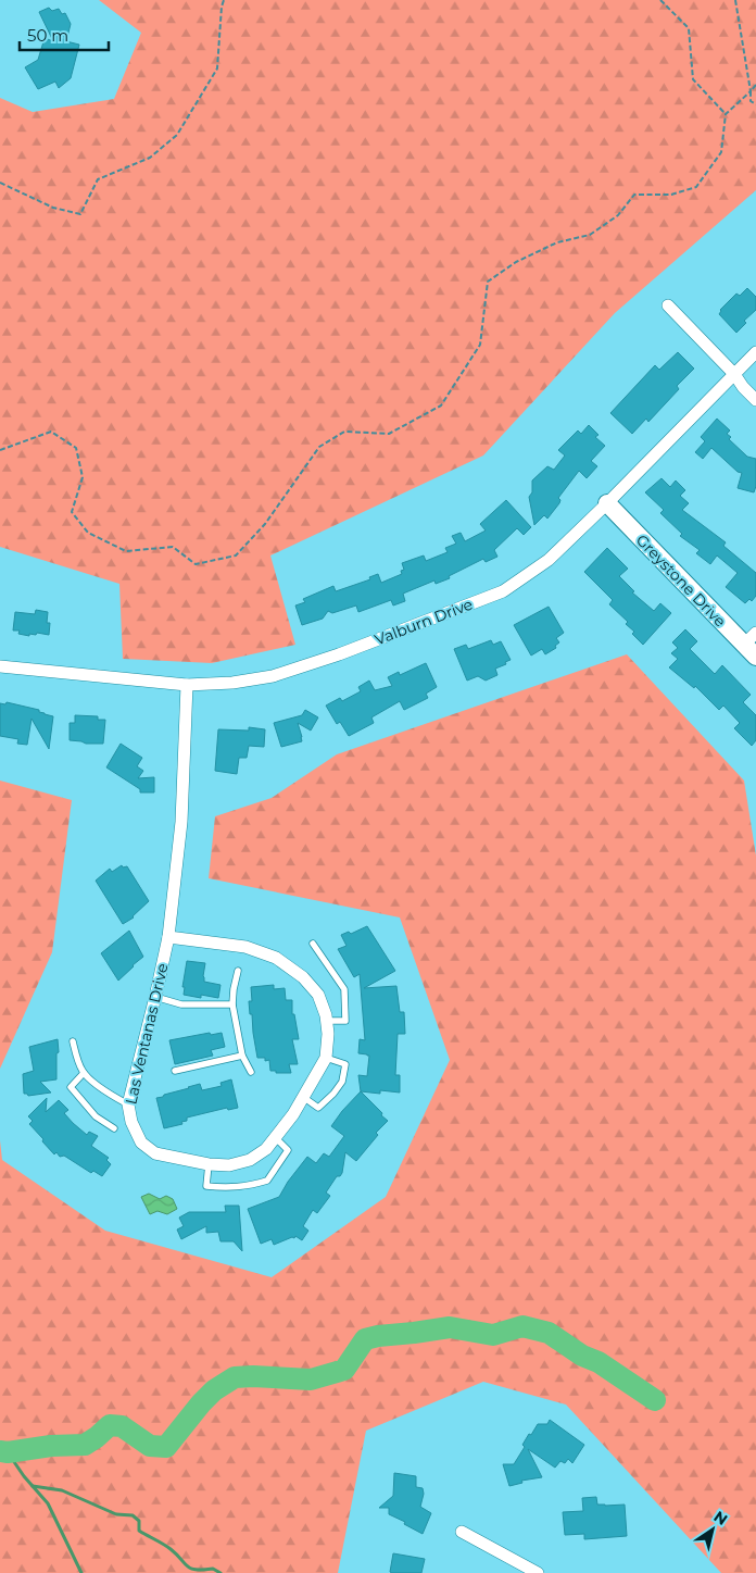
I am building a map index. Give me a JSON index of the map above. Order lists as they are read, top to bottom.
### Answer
{
  "streets": {
    "street": ["Greystone Drive", "Valburn Drive", "Las Ventanas Drive"]
  },
  "crossings": [
    ["Greystone Drive", "Valburn Drive"],
    ["Valburn Drive", "Las Ventanas Drive"]
  ],
  "scale_bar": "50 m",
  "north": "top right"
}
